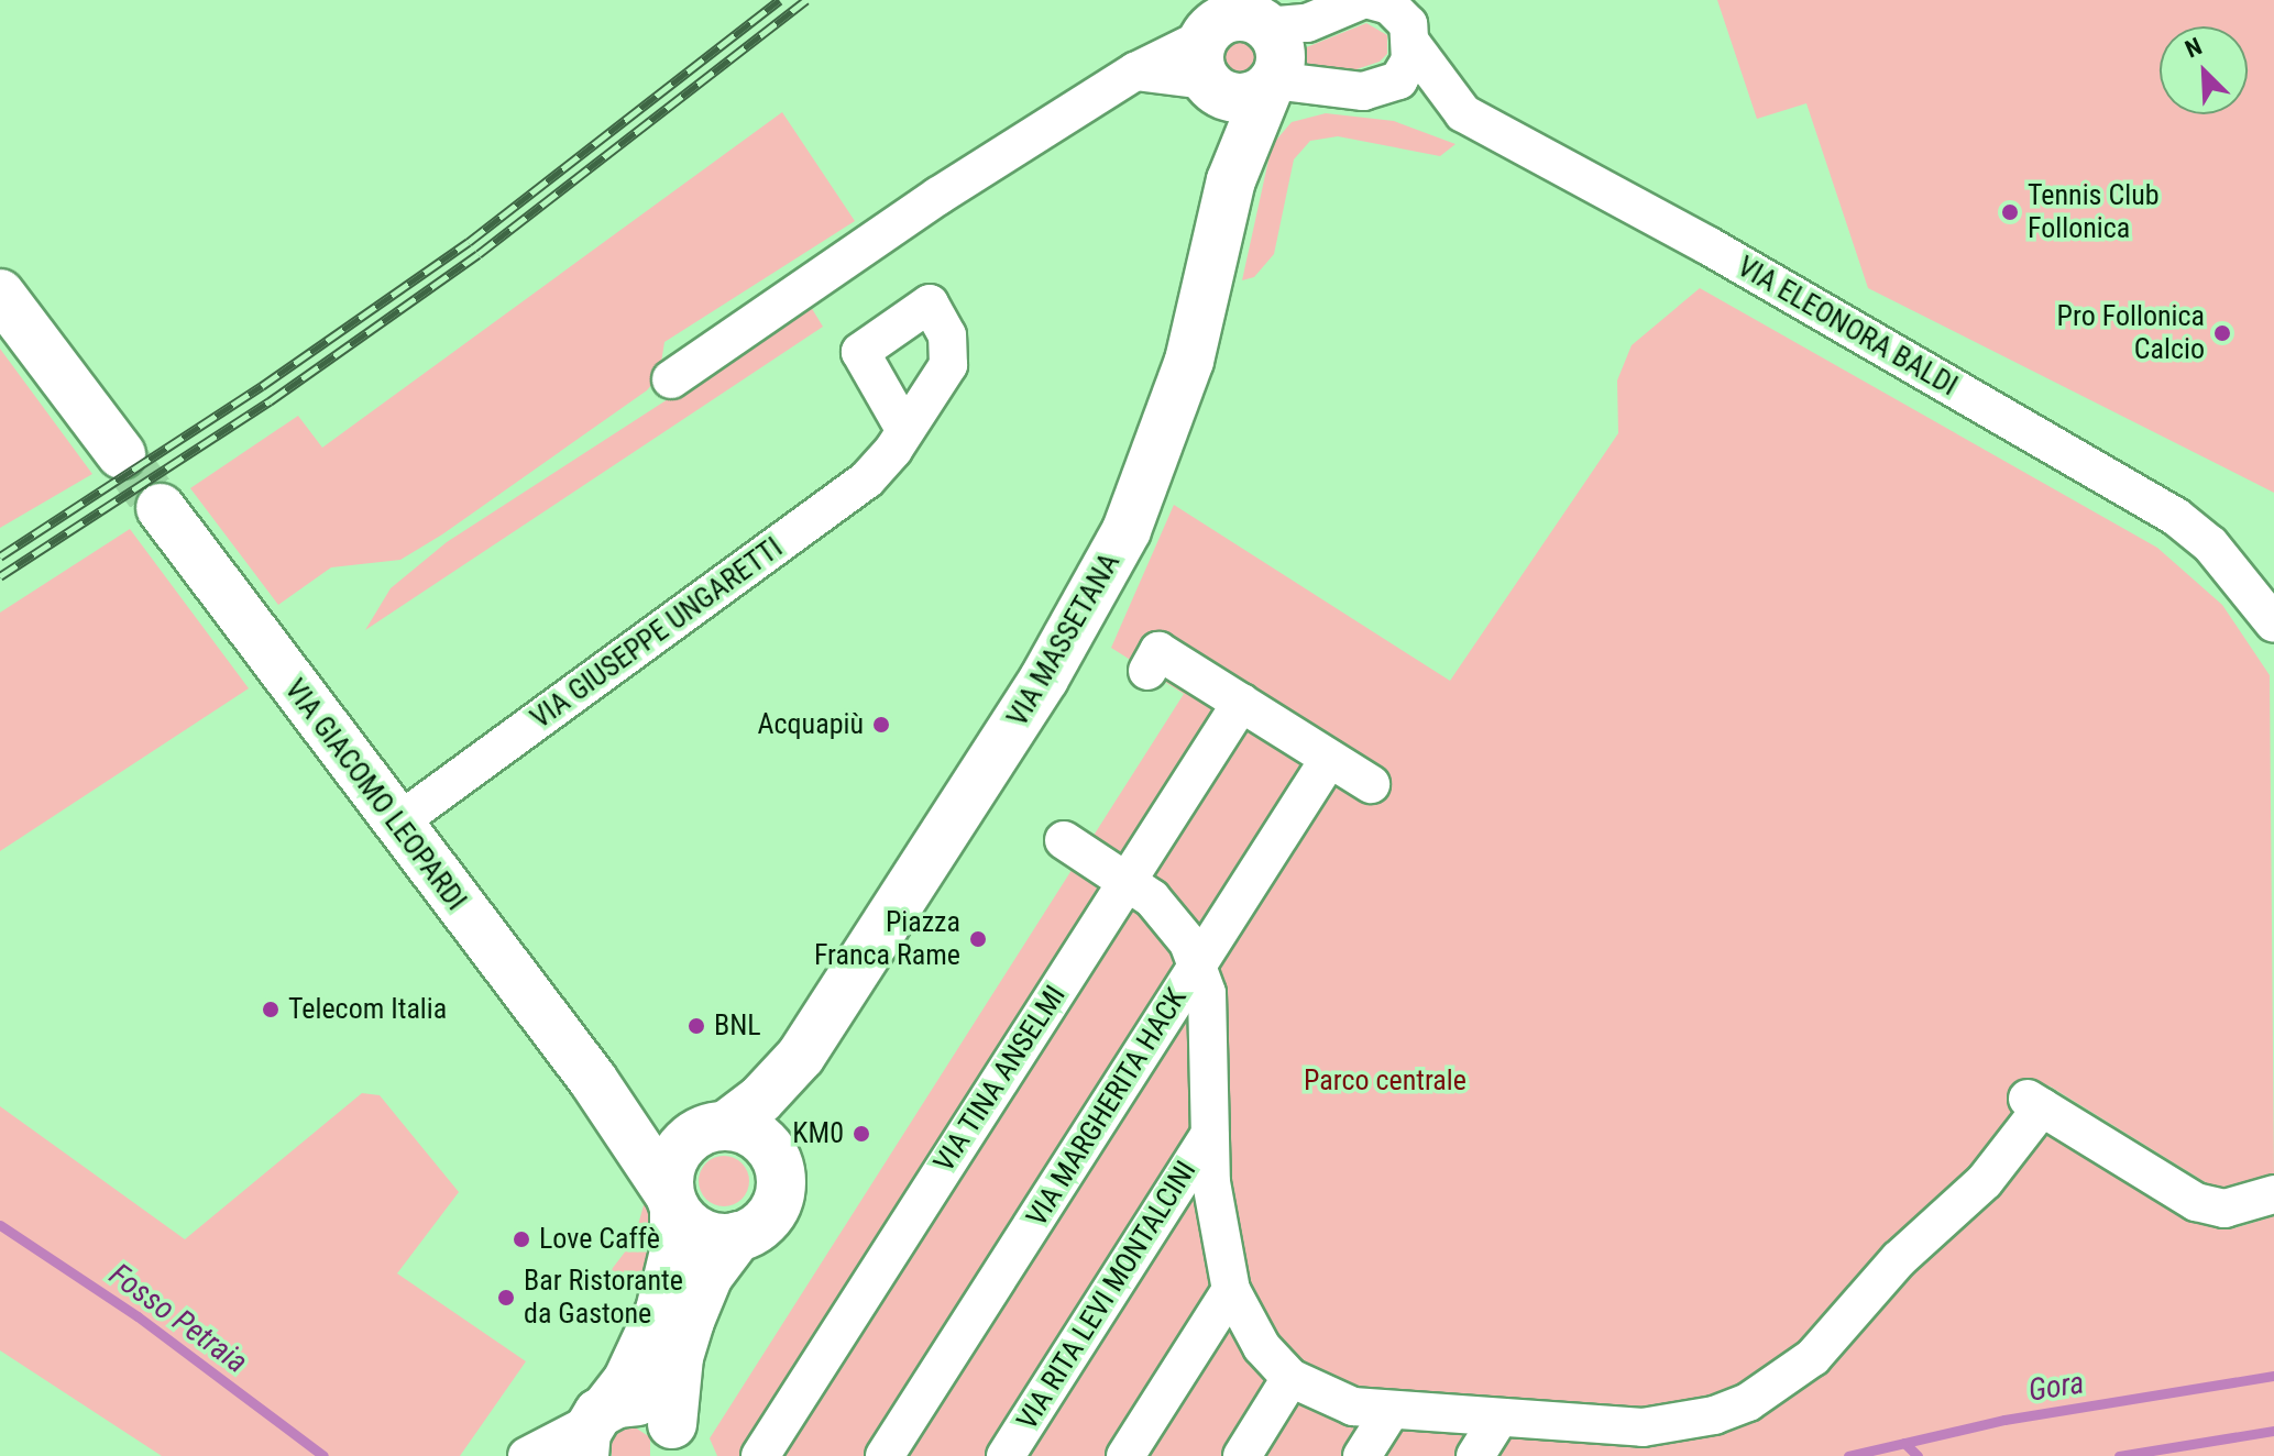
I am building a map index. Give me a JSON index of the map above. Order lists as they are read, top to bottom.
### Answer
{
  "streets": {
    "main road": ["VIA MASSETANA", "VIA GIACOMO LEOPARDI"],
    "street": [
      "VIA ELEONORA BALDI",
      "VIA GIUSEPPE UNGARETTI",
      "VIA TINA ANSELMI",
      "VIA MARGHERITA HACK",
      "VIA RITA LEVI MONTALCINI"
    ]
  },
  "crossings": [
    ["VIA GIUSEPPE UNGARETTI", "VIA GIACOMO LEOPARDI"],
    ["VIA MASSETANA", "VIA GIACOMO LEOPARDI"]
  ],
  "water": ["Fosso Petraia", "Gora"],
  "parks": ["Parco centrale"],
  "places": [
    "Tennis Club Follonica",
    "Pro Follonica Calcio",
    "Acquapiù",
    "Piazza Franca Rame",
    "Telecom Italia",
    "BNL",
    "KM0",
    "Love Caffè",
    "Bar Ristorante da Gastone"
  ],
  "north": "top left"
}
